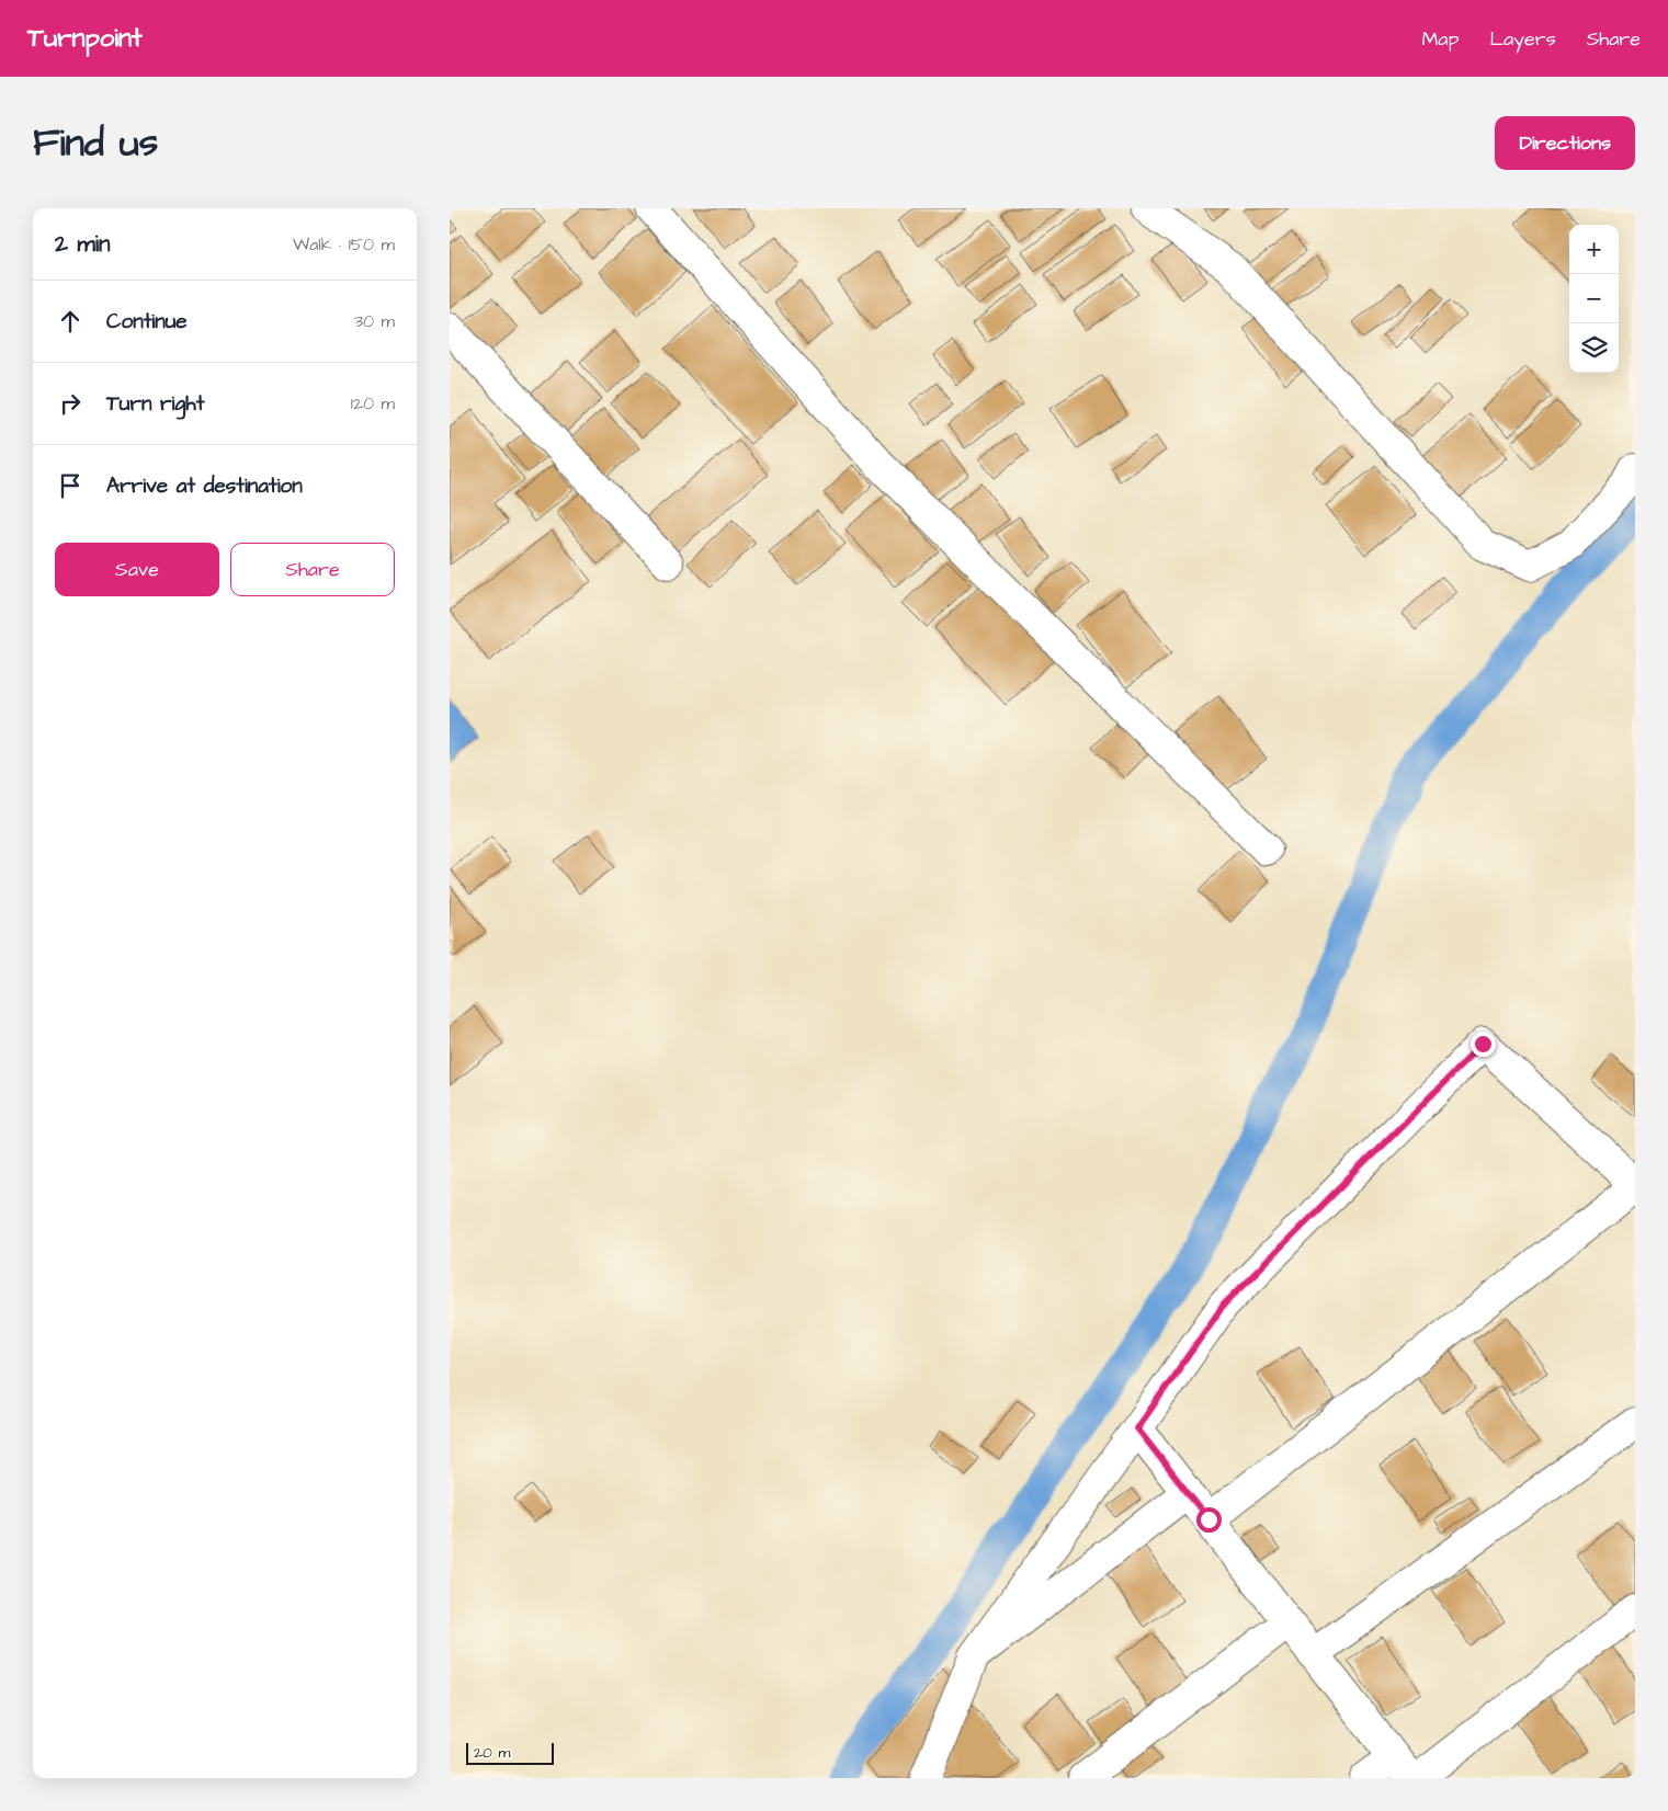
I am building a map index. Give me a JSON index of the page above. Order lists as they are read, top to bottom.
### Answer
{
  "scale_bar": "20 m",
  "page": {
    "header": "Turnpoint",
    "nav": ["Map", "Layers", "Share"],
    "title": "Find us",
    "buttons": [
      "Directions",
      ["Save", "Share"]
    ],
    "heading": ["2 min", "Walk · 150 m"],
    "map_buttons": ["+", "−"],
    "list": [
      ["Continue", "30 m"],
      ["Turn right", "120 m"],
      "Arrive at destination"
    ],
    "scale": "20 m"
  }
}
